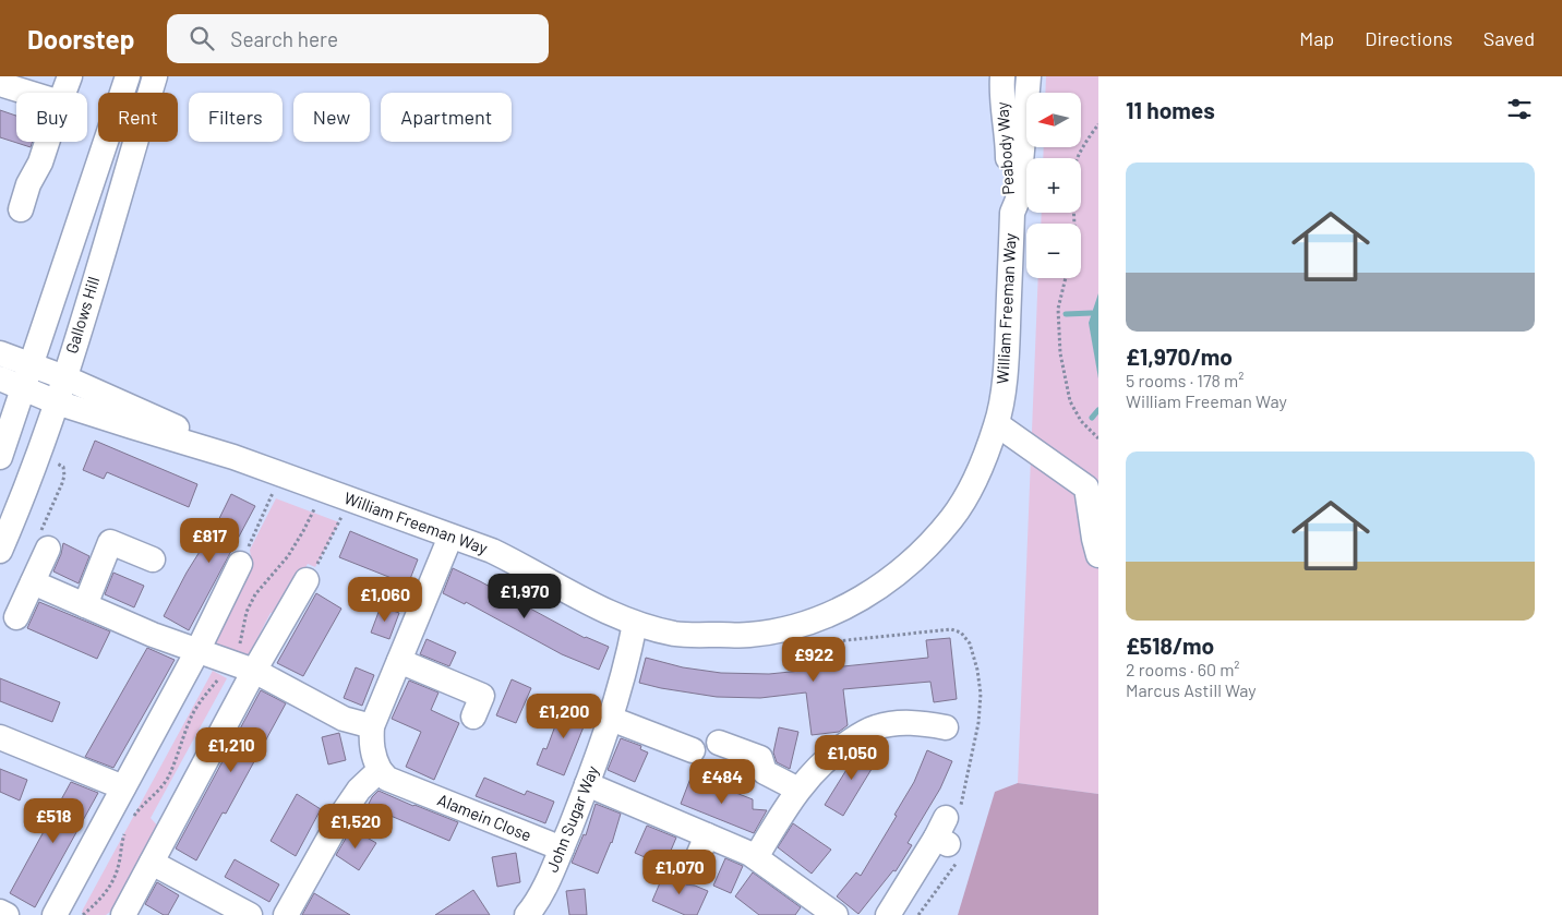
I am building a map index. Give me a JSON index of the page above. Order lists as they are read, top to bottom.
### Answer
{
  "streets": {
    "street": [
      "Peabody Way",
      "William Freeman Way",
      "Gallows Hill",
      "Alamein Close",
      "John Sugar Way"
    ]
  },
  "crossings": [
    ["Peabody Way", "William Freeman Way"],
    ["William Freeman Way", "John Sugar Way"],
    ["Alamein Close", "John Sugar Way"]
  ],
  "north": "left",
  "page": {
    "header": "Doorstep",
    "search": "Search here",
    "nav": ["Map", "Directions", "Saved"],
    "heading": "11 homes",
    "map_buttons": ["+", "−"],
    "chip": [
      "Buy",
      "Rent",
      "Filters",
      "New",
      "Apartment"
    ],
    "list": [
      {
        "name": "£1,970/mo",
        "note": "5 rooms · 178 m² · William Freeman Way"
      },
      {
        "name": "£518/mo",
        "note": "2 rooms · 60 m² · Marcus Astill Way"
      }
    ],
    "price": [
      "£817",
      "£1,970",
      "£1,060",
      "£922",
      "£1,200",
      "£1,210",
      "£1,050",
      "£484",
      "£518",
      "£1,520",
      "£1,070"
    ]
  }
}
